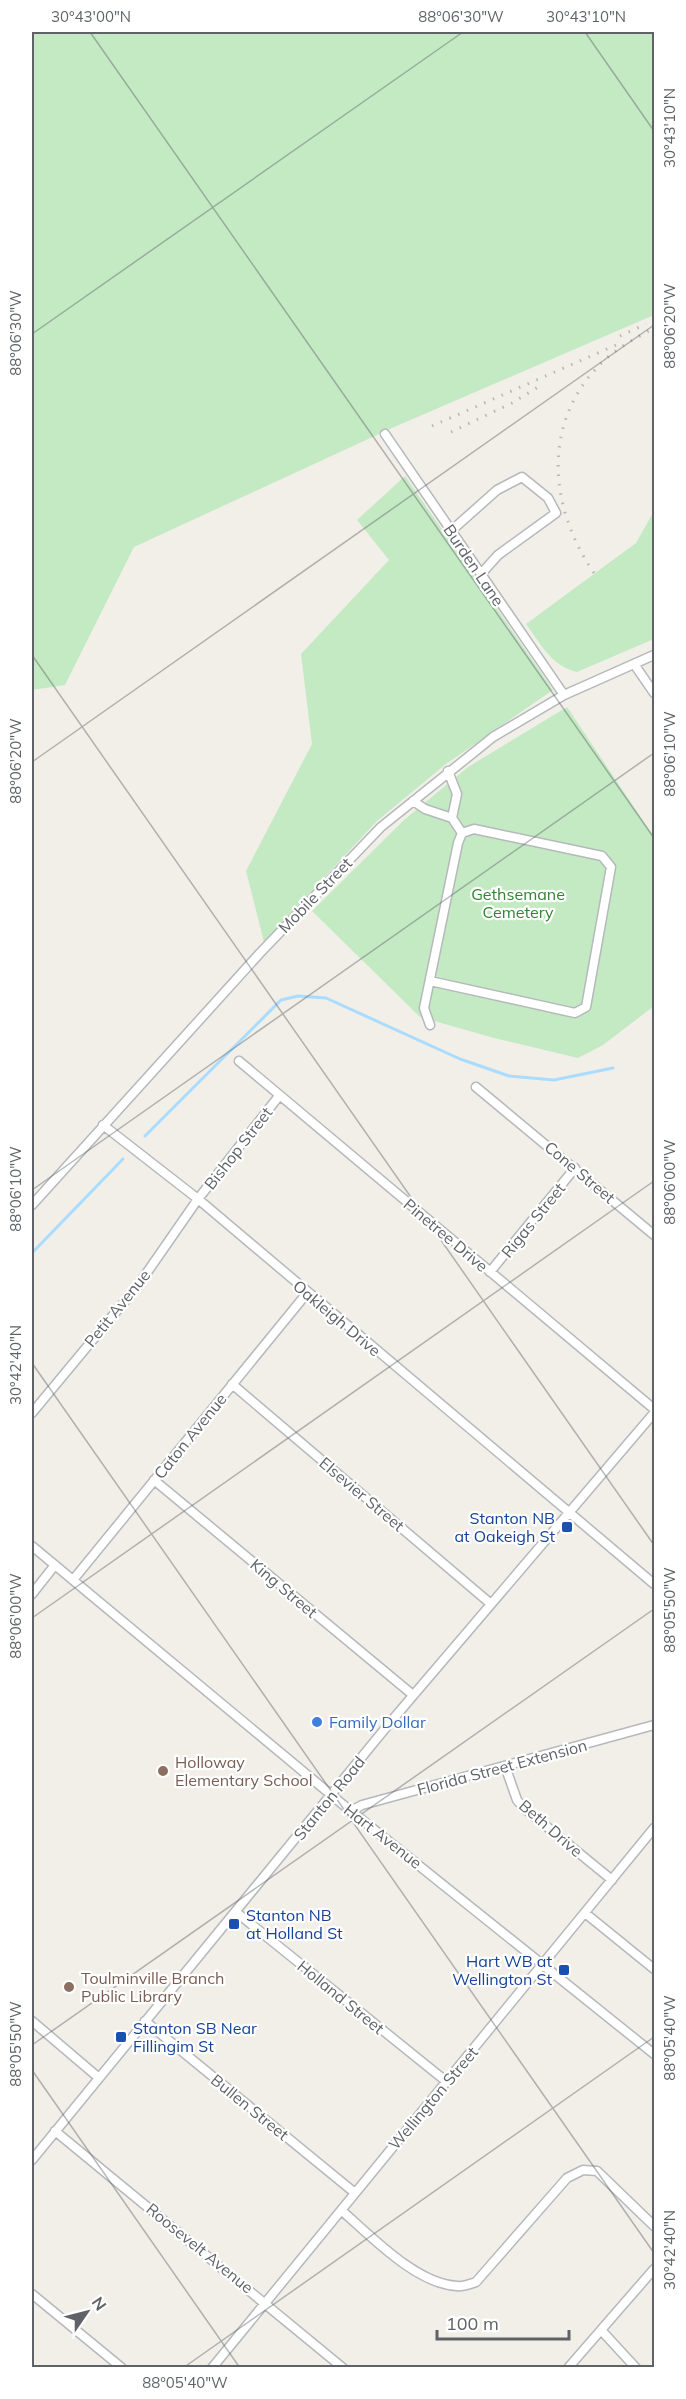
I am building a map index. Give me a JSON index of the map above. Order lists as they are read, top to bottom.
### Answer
{
  "streets": {
    "street": [
      "Burden Lane",
      "Mobile Street",
      "Bishop Street",
      "Cone Street",
      "Rigas Street",
      "Pinetree Drive",
      "Petit Avenue",
      "Oakleigh Drive",
      "Caton Avenue",
      "Elsevier Street",
      "King Street",
      "Florida Street Extension",
      "Stanton Road",
      "Beth Drive",
      "Hart Avenue",
      "Holland Street",
      "Wellington Street",
      "Bullen Street",
      "Roosevelt Avenue"
    ]
  },
  "crossings": [
    ["Burden Lane", "Mobile Street"],
    ["Mobile Street", "Oakleigh Drive"],
    ["Bishop Street", "Pinetree Drive"],
    ["Bishop Street", "Petit Avenue"],
    ["Bishop Street", "Oakleigh Drive"],
    ["Cone Street", "Rigas Street"],
    ["Rigas Street", "Pinetree Drive"],
    ["Pinetree Drive", "Stanton Road"],
    ["Petit Avenue", "Oakleigh Drive"],
    ["Oakleigh Drive", "Caton Avenue"],
    ["Oakleigh Drive", "Stanton Road"],
    ["Caton Avenue", "Elsevier Street"],
    ["Caton Avenue", "King Street"],
    ["Caton Avenue", "Hart Avenue"],
    ["Elsevier Street", "Stanton Road"],
    ["King Street", "Stanton Road"],
    ["Florida Street Extension", "Beth Drive"],
    ["Florida Street Extension", "Hart Avenue"],
    ["Stanton Road", "Hart Avenue"],
    ["Stanton Road", "Holland Street"],
    ["Stanton Road", "Bullen Street"],
    ["Stanton Road", "Roosevelt Avenue"],
    ["Beth Drive", "Wellington Street"],
    ["Hart Avenue", "Wellington Street"],
    ["Holland Street", "Wellington Street"],
    ["Wellington Street", "Bullen Street"],
    ["Wellington Street", "Roosevelt Avenue"]
  ],
  "parks": ["Gethsemane Cemetery"],
  "places": {
    "transit": [
      "Stanton NB at Oakeigh St",
      "Stanton NB at Holland St",
      "Hart WB at Wellington St",
      "Stanton SB Near Fillingim St"
    ],
    "other": ["Family Dollar", "Holloway Elementary School", "Toulminville Branch Public Library"]
  },
  "scale_bar": "100 m",
  "north": "top right",
  "coordinates": [
    "30°43'00\"N",
    "88°06'30\"W",
    "30°43'10\"N",
    "88°06'20\"W",
    "88°06'10\"W",
    "88°06'00\"W",
    "30°42'40\"N",
    "88°05'50\"W",
    "88°05'40\"W"
  ]
}
